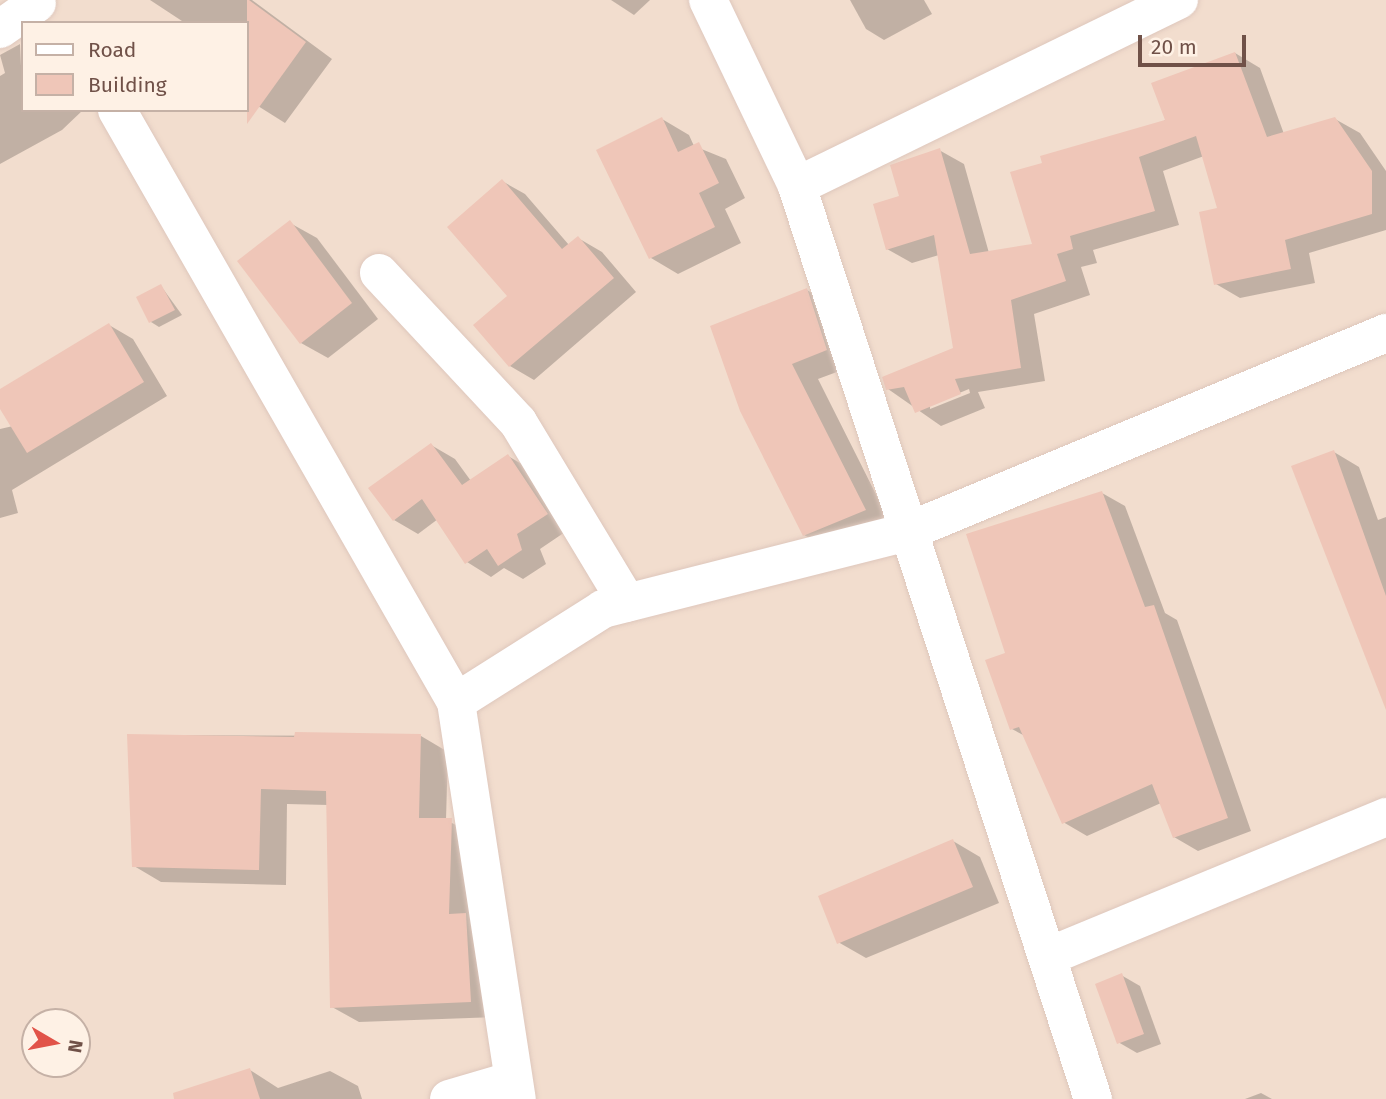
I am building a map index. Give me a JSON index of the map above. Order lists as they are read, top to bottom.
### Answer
{
  "legend": ["Road", "Building"],
  "scale_bar": "20 m",
  "north": "right"
}
